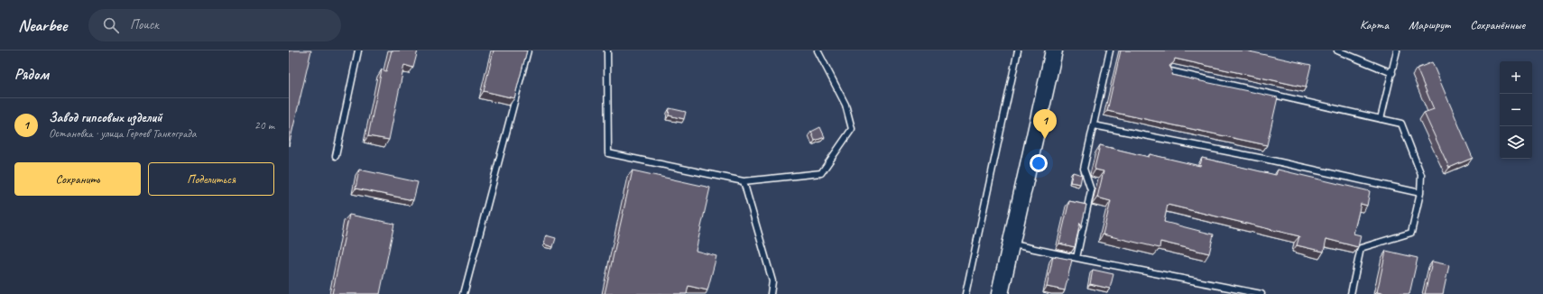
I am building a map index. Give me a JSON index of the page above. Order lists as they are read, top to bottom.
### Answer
{
  "page": {
    "header": "Nearbee",
    "search": "Поиск",
    "nav": ["Карта", "Маршрут", "Сохранённые"],
    "heading": "Рядом",
    "map_buttons": ["+", "−"],
    "list": [
      {
        "mark": "1",
        "name": "Завод гипсовых изделий",
        "note": "Остановка · улица Героев Танкограда",
        "value": "20 m"
      }
    ],
    "pins": "1",
    "buttons": ["Сохранить", "Поделиться"]
  }
}
